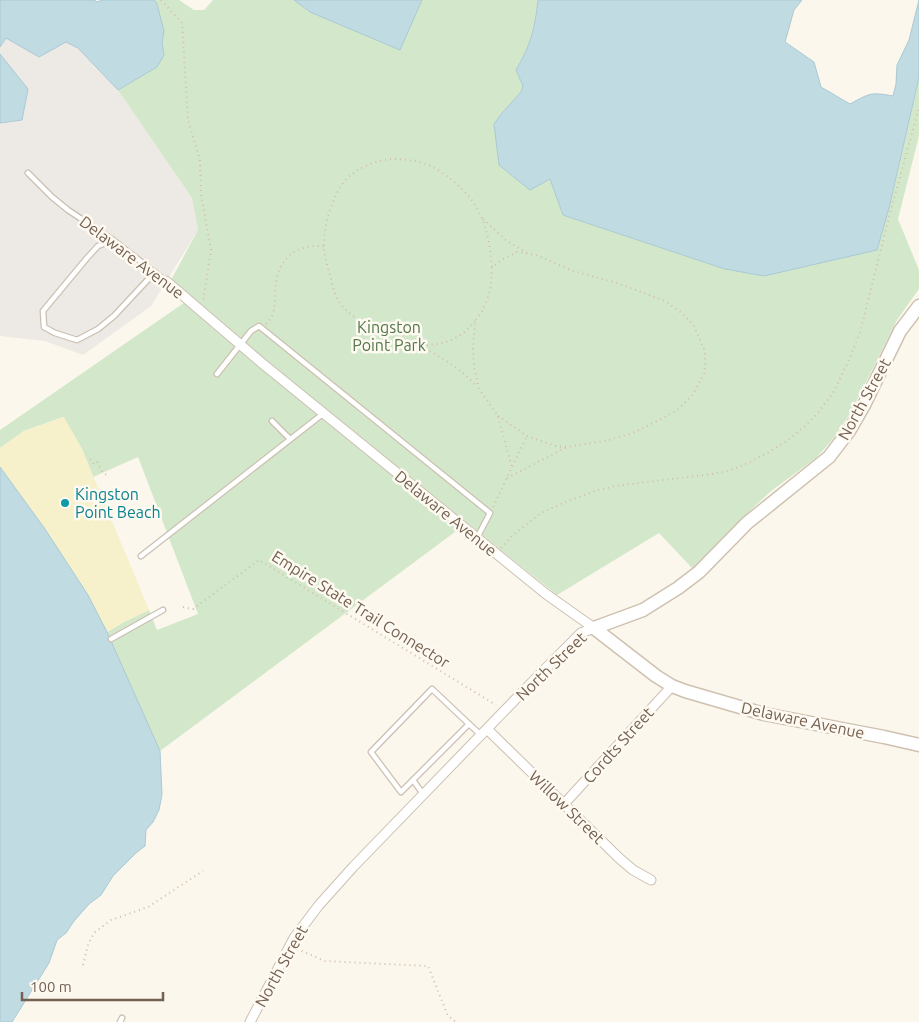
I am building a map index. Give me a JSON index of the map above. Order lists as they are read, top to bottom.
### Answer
{
  "streets": {
    "street": [
      "Delaware Avenue",
      "North Street",
      "Cordts Street",
      "Willow Street"
    ],
    "path": ["Empire State Trail Connector"]
  },
  "crossings": [
    ["Delaware Avenue", "North Street"],
    ["Delaware Avenue", "Cordts Street"],
    ["North Street", "Empire State Trail Connector"],
    ["North Street", "Willow Street"],
    ["Cordts Street", "Willow Street"]
  ],
  "parks": ["Kingston Point Park"],
  "places": ["Kingston Point Beach"],
  "scale_bar": "100 m"
}
